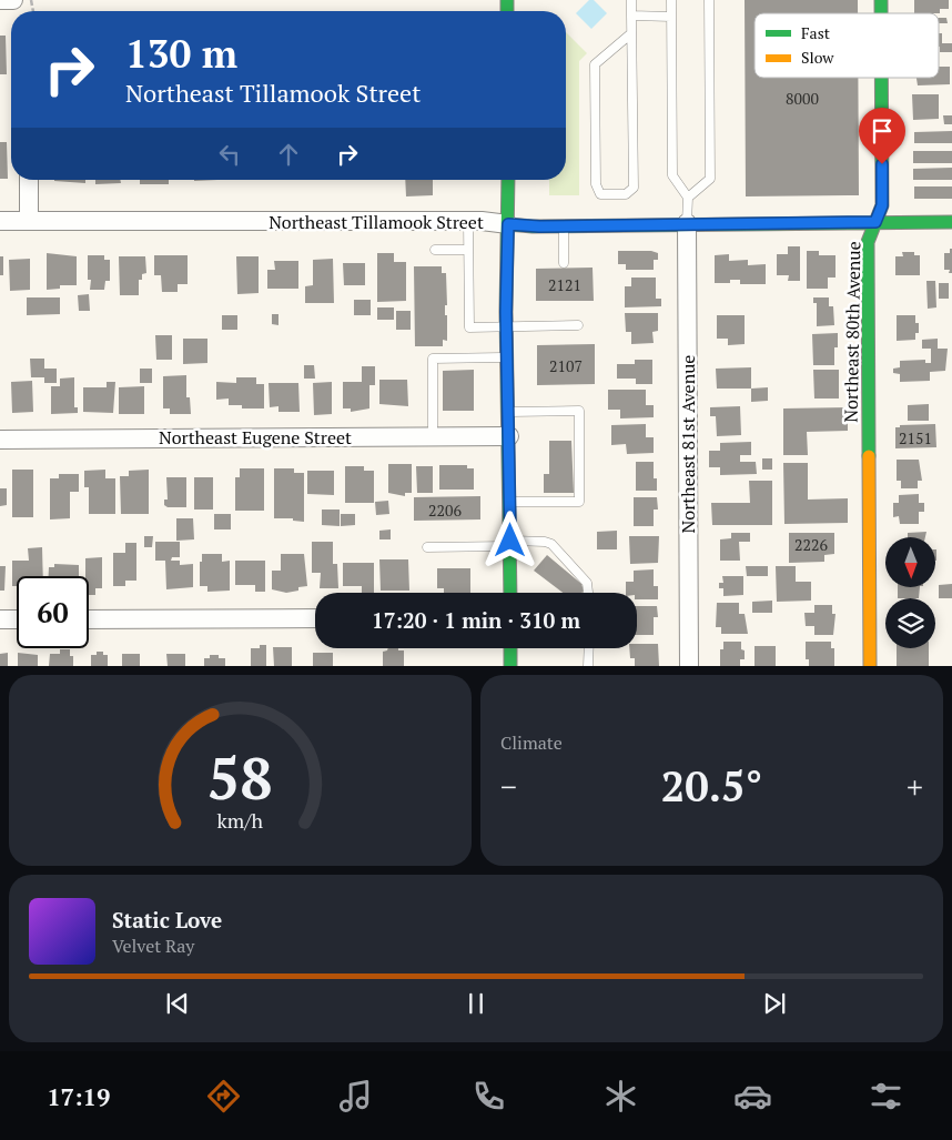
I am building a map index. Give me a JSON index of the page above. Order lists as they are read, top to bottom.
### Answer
{
  "streets": {
    "street": [
      "Northeast Tillamook Street",
      "Northeast 80th Avenue",
      "Northeast Eugene Street",
      "Northeast 81st Avenue"
    ]
  },
  "crossings": [
    ["Northeast Tillamook Street", "Northeast 80th Avenue"],
    ["Northeast Tillamook Street", "Northeast 81st Avenue"]
  ],
  "house_numbers": [
    "8000",
    "2121",
    "2107",
    "2151",
    "2206",
    "2226"
  ],
  "legend": ["Fast", "Slow"],
  "north": "bottom",
  "page": {
    "turn": ["130 m", "Northeast Tillamook Street"],
    "limit": "60",
    "trip": "17:20 · 1 min · 310 m",
    "tile": "Climate",
    "heat": ["−", "20.5°", "+"],
    "song": ["Static Love", "Velvet Ray"],
    "tabs": "17:19",
    "gauge": ["58", "km/h"]
  }
}
